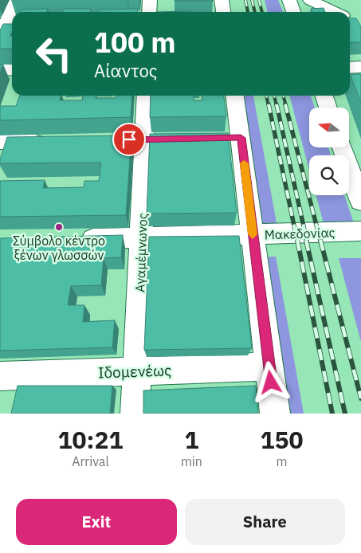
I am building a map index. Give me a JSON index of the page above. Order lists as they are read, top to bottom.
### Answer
{
  "streets": {
    "street": ["Μακεδονίας", "Αγαμέμνωνος", "Ιδομενέως"]
  },
  "crossings": [
    ["Μακεδονίας", "Αγαμέμνωνος"],
    ["Αγαμέμνωνος", "Ιδομενέως"]
  ],
  "places": ["Σύμβολο κέντρο ξένων γλωσσών"],
  "north": "left",
  "page": {
    "turn": ["100 m", "Αίαντος"],
    "eta": [
      "10:21",
      "Arrival",
      "1",
      "min",
      "150",
      "m"
    ],
    "buttons": ["Exit", "Share"]
  }
}
